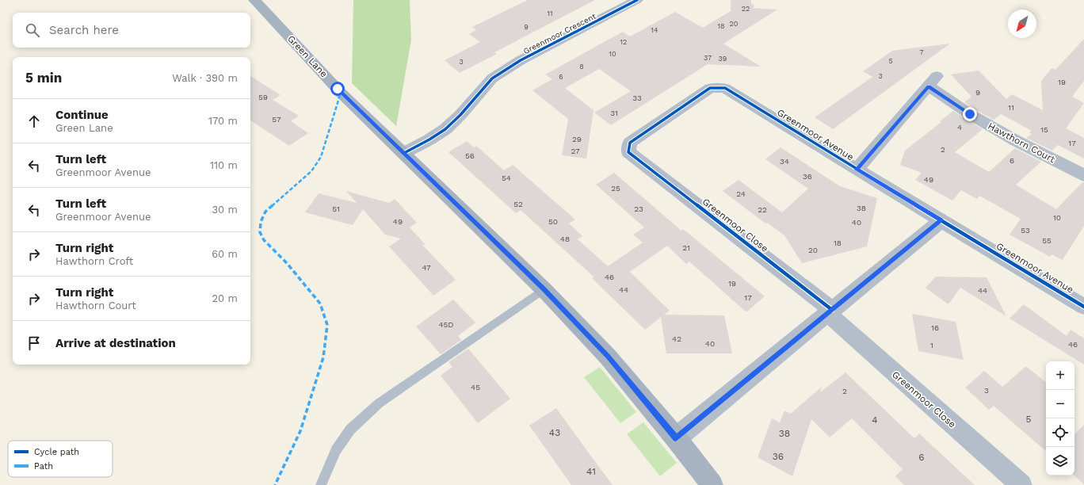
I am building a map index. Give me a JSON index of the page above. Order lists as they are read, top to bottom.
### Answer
{
  "streets": {
    "main road": ["Green Lane"],
    "street": [
      "Greenmoor Crescent",
      "Greenmoor Avenue",
      "Hawthorn Court",
      "Greenmoor Close"
    ]
  },
  "crossings": [
    ["Greenmoor Crescent", "Green Lane"],
    ["Greenmoor Avenue", "Hawthorn Court"],
    ["Greenmoor Avenue", "Greenmoor Close"]
  ],
  "house_numbers": [
    "22",
    "11",
    "20",
    "18",
    "9",
    "14",
    "12",
    "7",
    "10",
    "37",
    "39",
    "5",
    "3",
    "8",
    "3",
    "6",
    "19",
    "9",
    "59",
    "33",
    "11",
    "31",
    "57",
    "4",
    "15",
    "29",
    "17",
    "2",
    "27",
    "56",
    "6",
    "34",
    "36",
    "54",
    "49",
    "25",
    "24",
    "52",
    "38",
    "51",
    "23",
    "22",
    "10",
    "49",
    "50",
    "40",
    "53",
    "48",
    "55",
    "18",
    "21",
    "20",
    "47",
    "46",
    "19",
    "44",
    "44",
    "17",
    "45D",
    "16",
    "42",
    "40",
    "46",
    "1",
    "45",
    "3",
    "2",
    "5",
    "4",
    "43",
    "38",
    "36",
    "6",
    "41"
  ],
  "legend": ["Cycle path", "Path"],
  "north": "bottom left",
  "page": {
    "search": "Search here",
    "heading": ["5 min", "Walk · 390 m"],
    "list": [
      ["Continue", "Green Lane", "170 m"],
      ["Turn left", "Greenmoor Avenue", "110 m"],
      ["Turn left", "Greenmoor Avenue", "30 m"],
      ["Turn right", "Hawthorn Croft", "60 m"],
      ["Turn right", "Hawthorn Court", "20 m"],
      "Arrive at destination"
    ],
    "map_buttons": ["+", "−"]
  }
}
